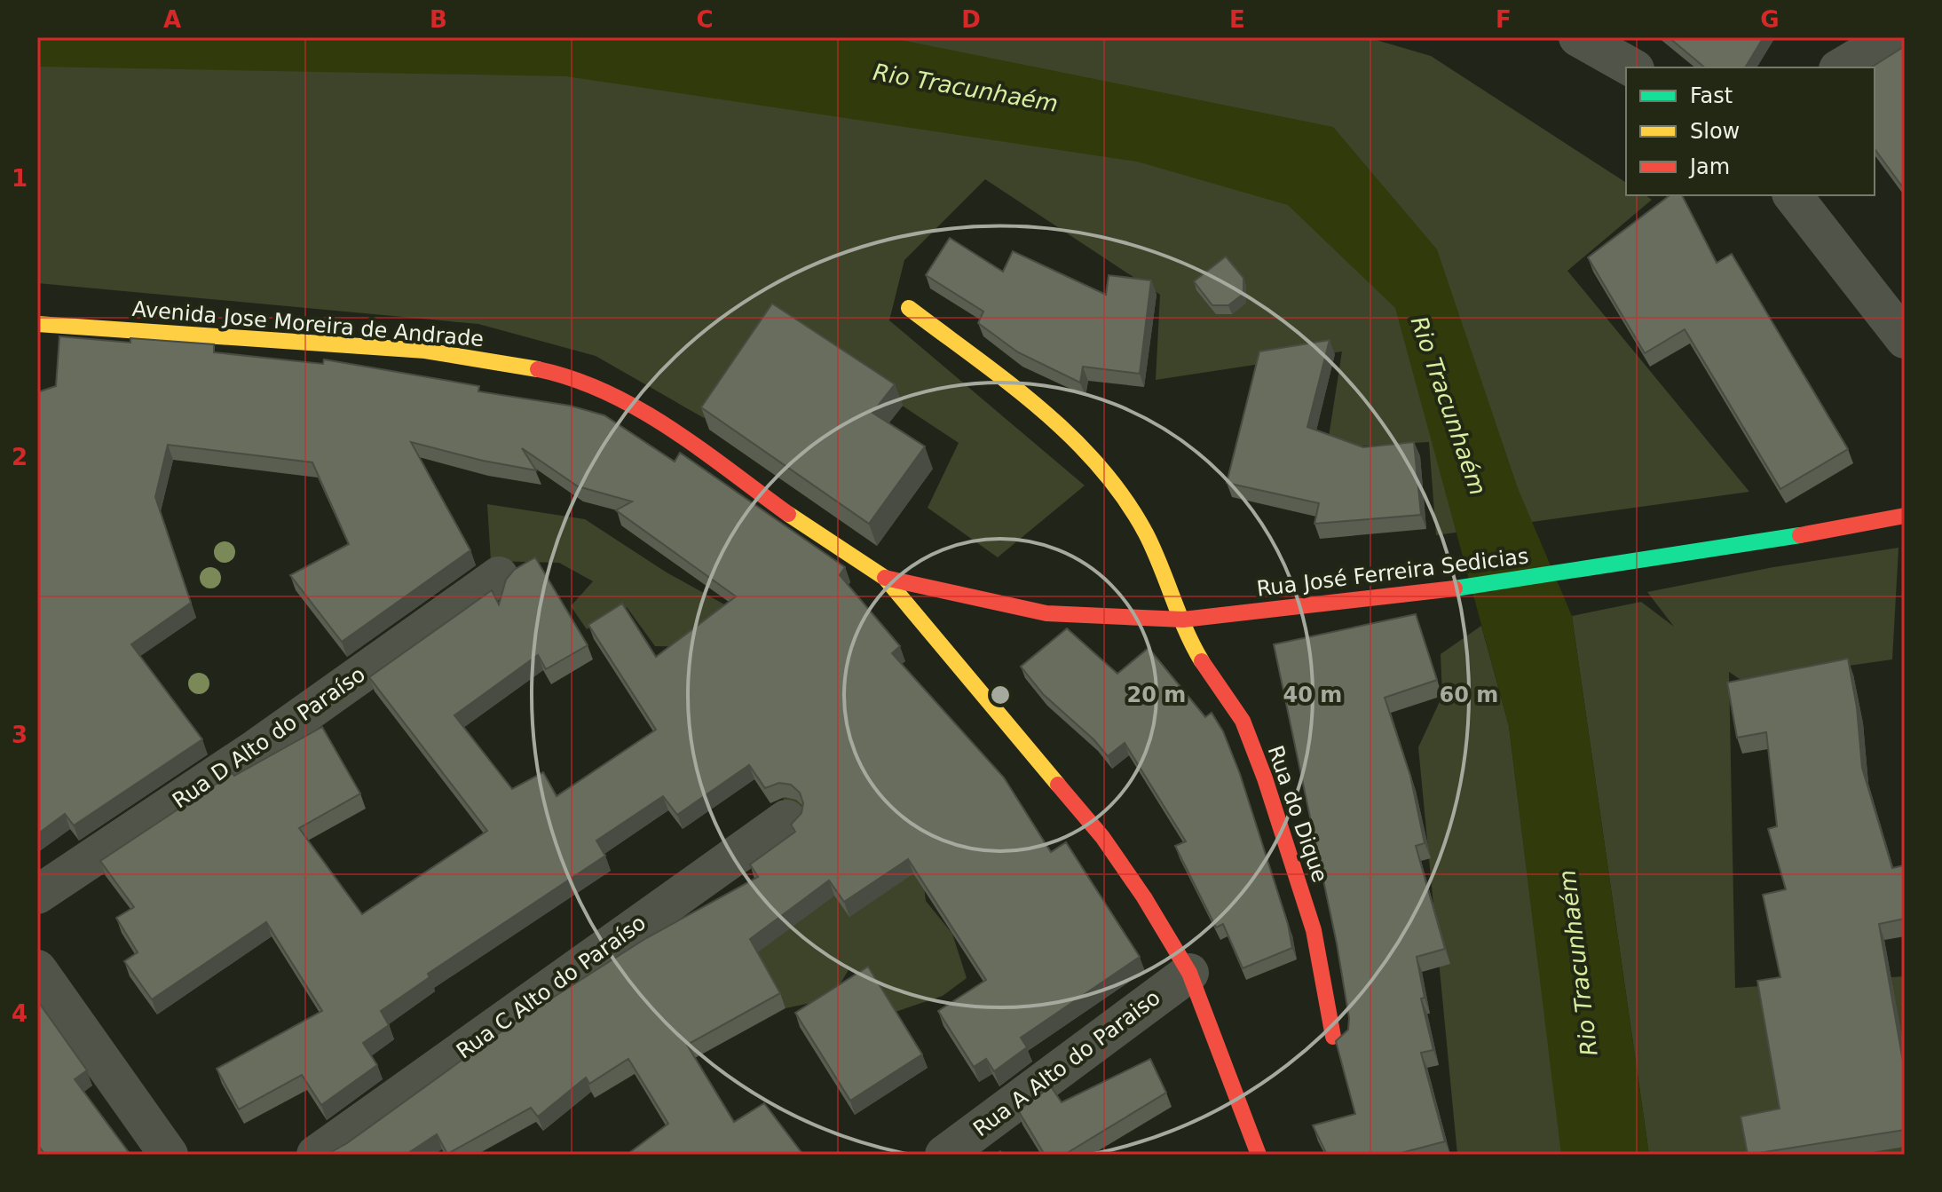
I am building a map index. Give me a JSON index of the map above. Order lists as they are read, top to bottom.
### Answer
{
  "streets": {
    "street": [
      "Avenida Jose Moreira de Andrade",
      "Rua José Ferreira Sedicias",
      "Rua D Alto do Paraíso",
      "Rua do Dique",
      "Rua C Alto do Paraíso",
      "Rua A Alto do Paraiso"
    ]
  },
  "crossings": [
    ["Avenida Jose Moreira de Andrade", "Rua José Ferreira Sedicias"],
    ["Avenida Jose Moreira de Andrade", "Rua A Alto do Paraiso"],
    ["Rua José Ferreira Sedicias", "Rua do Dique"]
  ],
  "water": ["Rio Tracunhaém"],
  "legend": ["Fast", "Slow", "Jam"],
  "grid": {
    "columns": [
      "A",
      "B",
      "C",
      "D",
      "E",
      "F",
      "G"
    ],
    "rows": [
      "1",
      "2",
      "3",
      "4"
    ]
  },
  "rings": ["20 m", "40 m", "60 m"]
}
